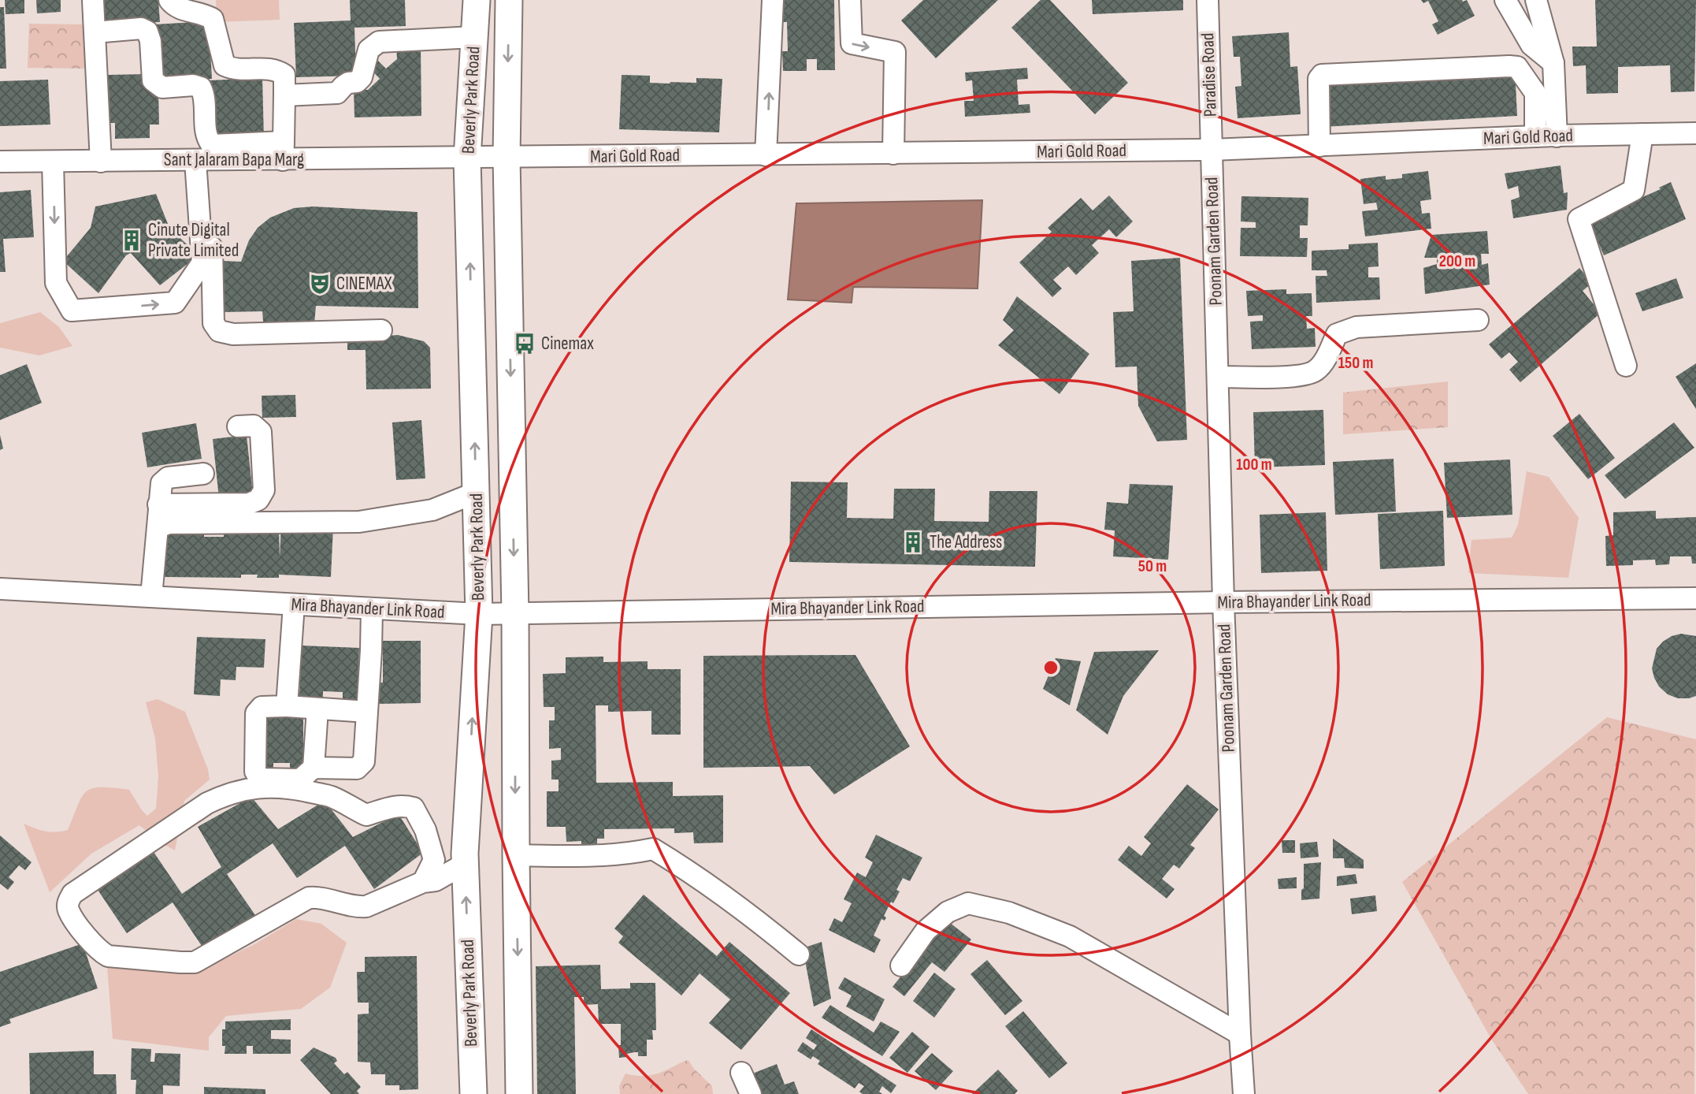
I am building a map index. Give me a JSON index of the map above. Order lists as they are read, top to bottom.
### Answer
{
  "streets": {
    "main road": ["Beverly Park Road"],
    "street": [
      "Paradise Road",
      "Mari Gold Road",
      "Sant Jalaram Bapa Marg",
      "Poonam Garden Road",
      "Mira Bhayander Link Road"
    ]
  },
  "crossings": [
    ["Paradise Road", "Mari Gold Road"],
    ["Paradise Road", "Poonam Garden Road"],
    ["Beverly Park Road", "Mari Gold Road"],
    ["Beverly Park Road", "Sant Jalaram Bapa Marg"],
    ["Beverly Park Road", "Mira Bhayander Link Road"],
    ["Mari Gold Road", "Sant Jalaram Bapa Marg"],
    ["Mari Gold Road", "Poonam Garden Road"],
    ["Poonam Garden Road", "Mira Bhayander Link Road"]
  ],
  "places": {
    "building": ["Cinute Digital Private Limited", "The Address"],
    "theatre": ["CINEMAX"],
    "bus stop": ["Cinemax"]
  },
  "rings": [
    "200 m",
    "150 m",
    "100 m",
    "50 m"
  ]
}
